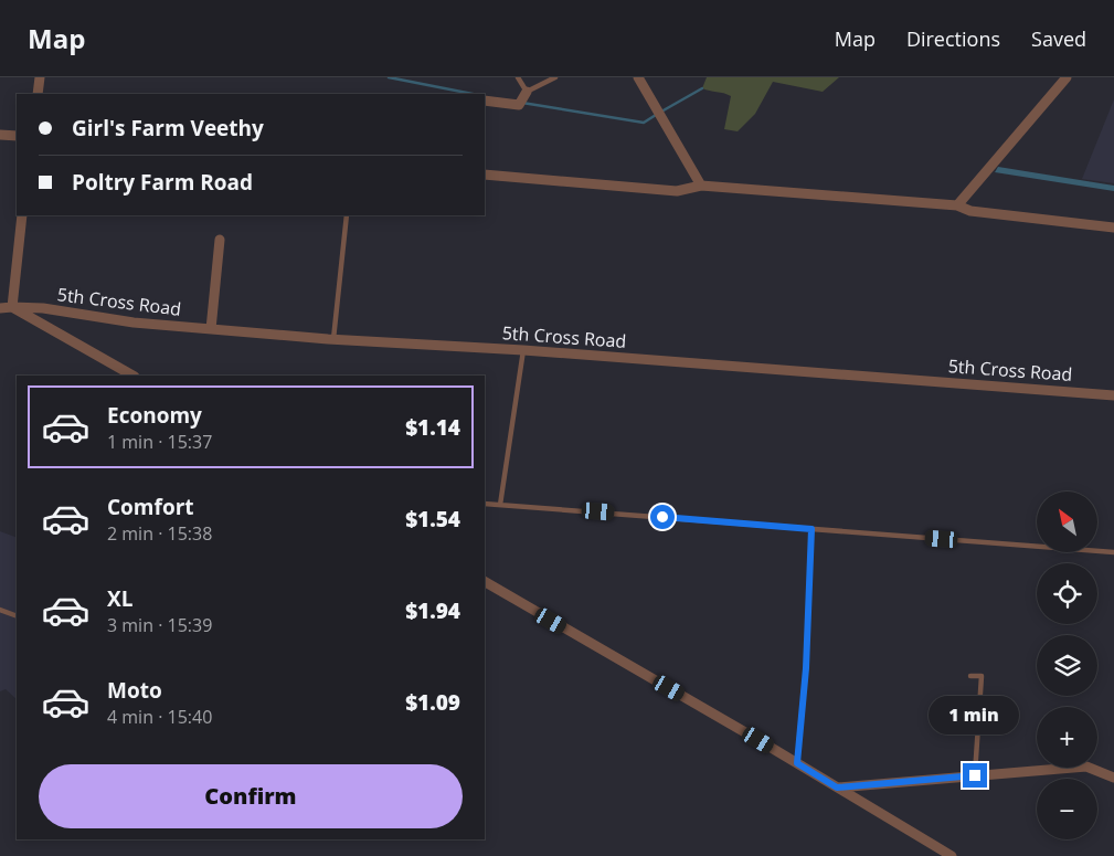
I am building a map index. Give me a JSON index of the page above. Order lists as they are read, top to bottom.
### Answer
{
  "streets": {
    "street": ["5th Cross Road"]
  },
  "north": "top left",
  "page": {
    "header": "Map",
    "nav": ["Map", "Directions", "Saved"],
    "banner": ["Girl's Farm Veethy", "Poltry Farm Road"],
    "list": [
      {
        "name": "Economy",
        "note": "1 min · 15:37",
        "value": "$1.14"
      },
      {
        "name": "Comfort",
        "note": "2 min · 15:38",
        "value": "$1.54"
      },
      {
        "name": "XL",
        "note": "3 min · 15:39",
        "value": "$1.94"
      },
      {
        "name": "Moto",
        "note": "4 min · 15:40",
        "value": "$1.09"
      }
    ],
    "map_buttons": ["+", "−"],
    "bubble": "1 min",
    "buttons": "Confirm"
  }
}
